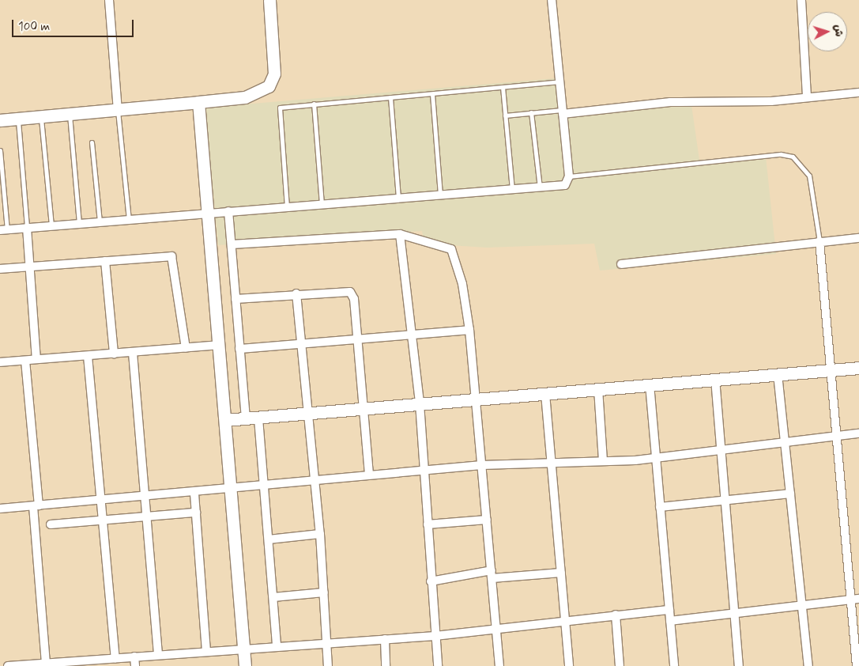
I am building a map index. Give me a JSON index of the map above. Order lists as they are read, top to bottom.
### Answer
{
  "scale_bar": "100 m",
  "north": "right"
}
